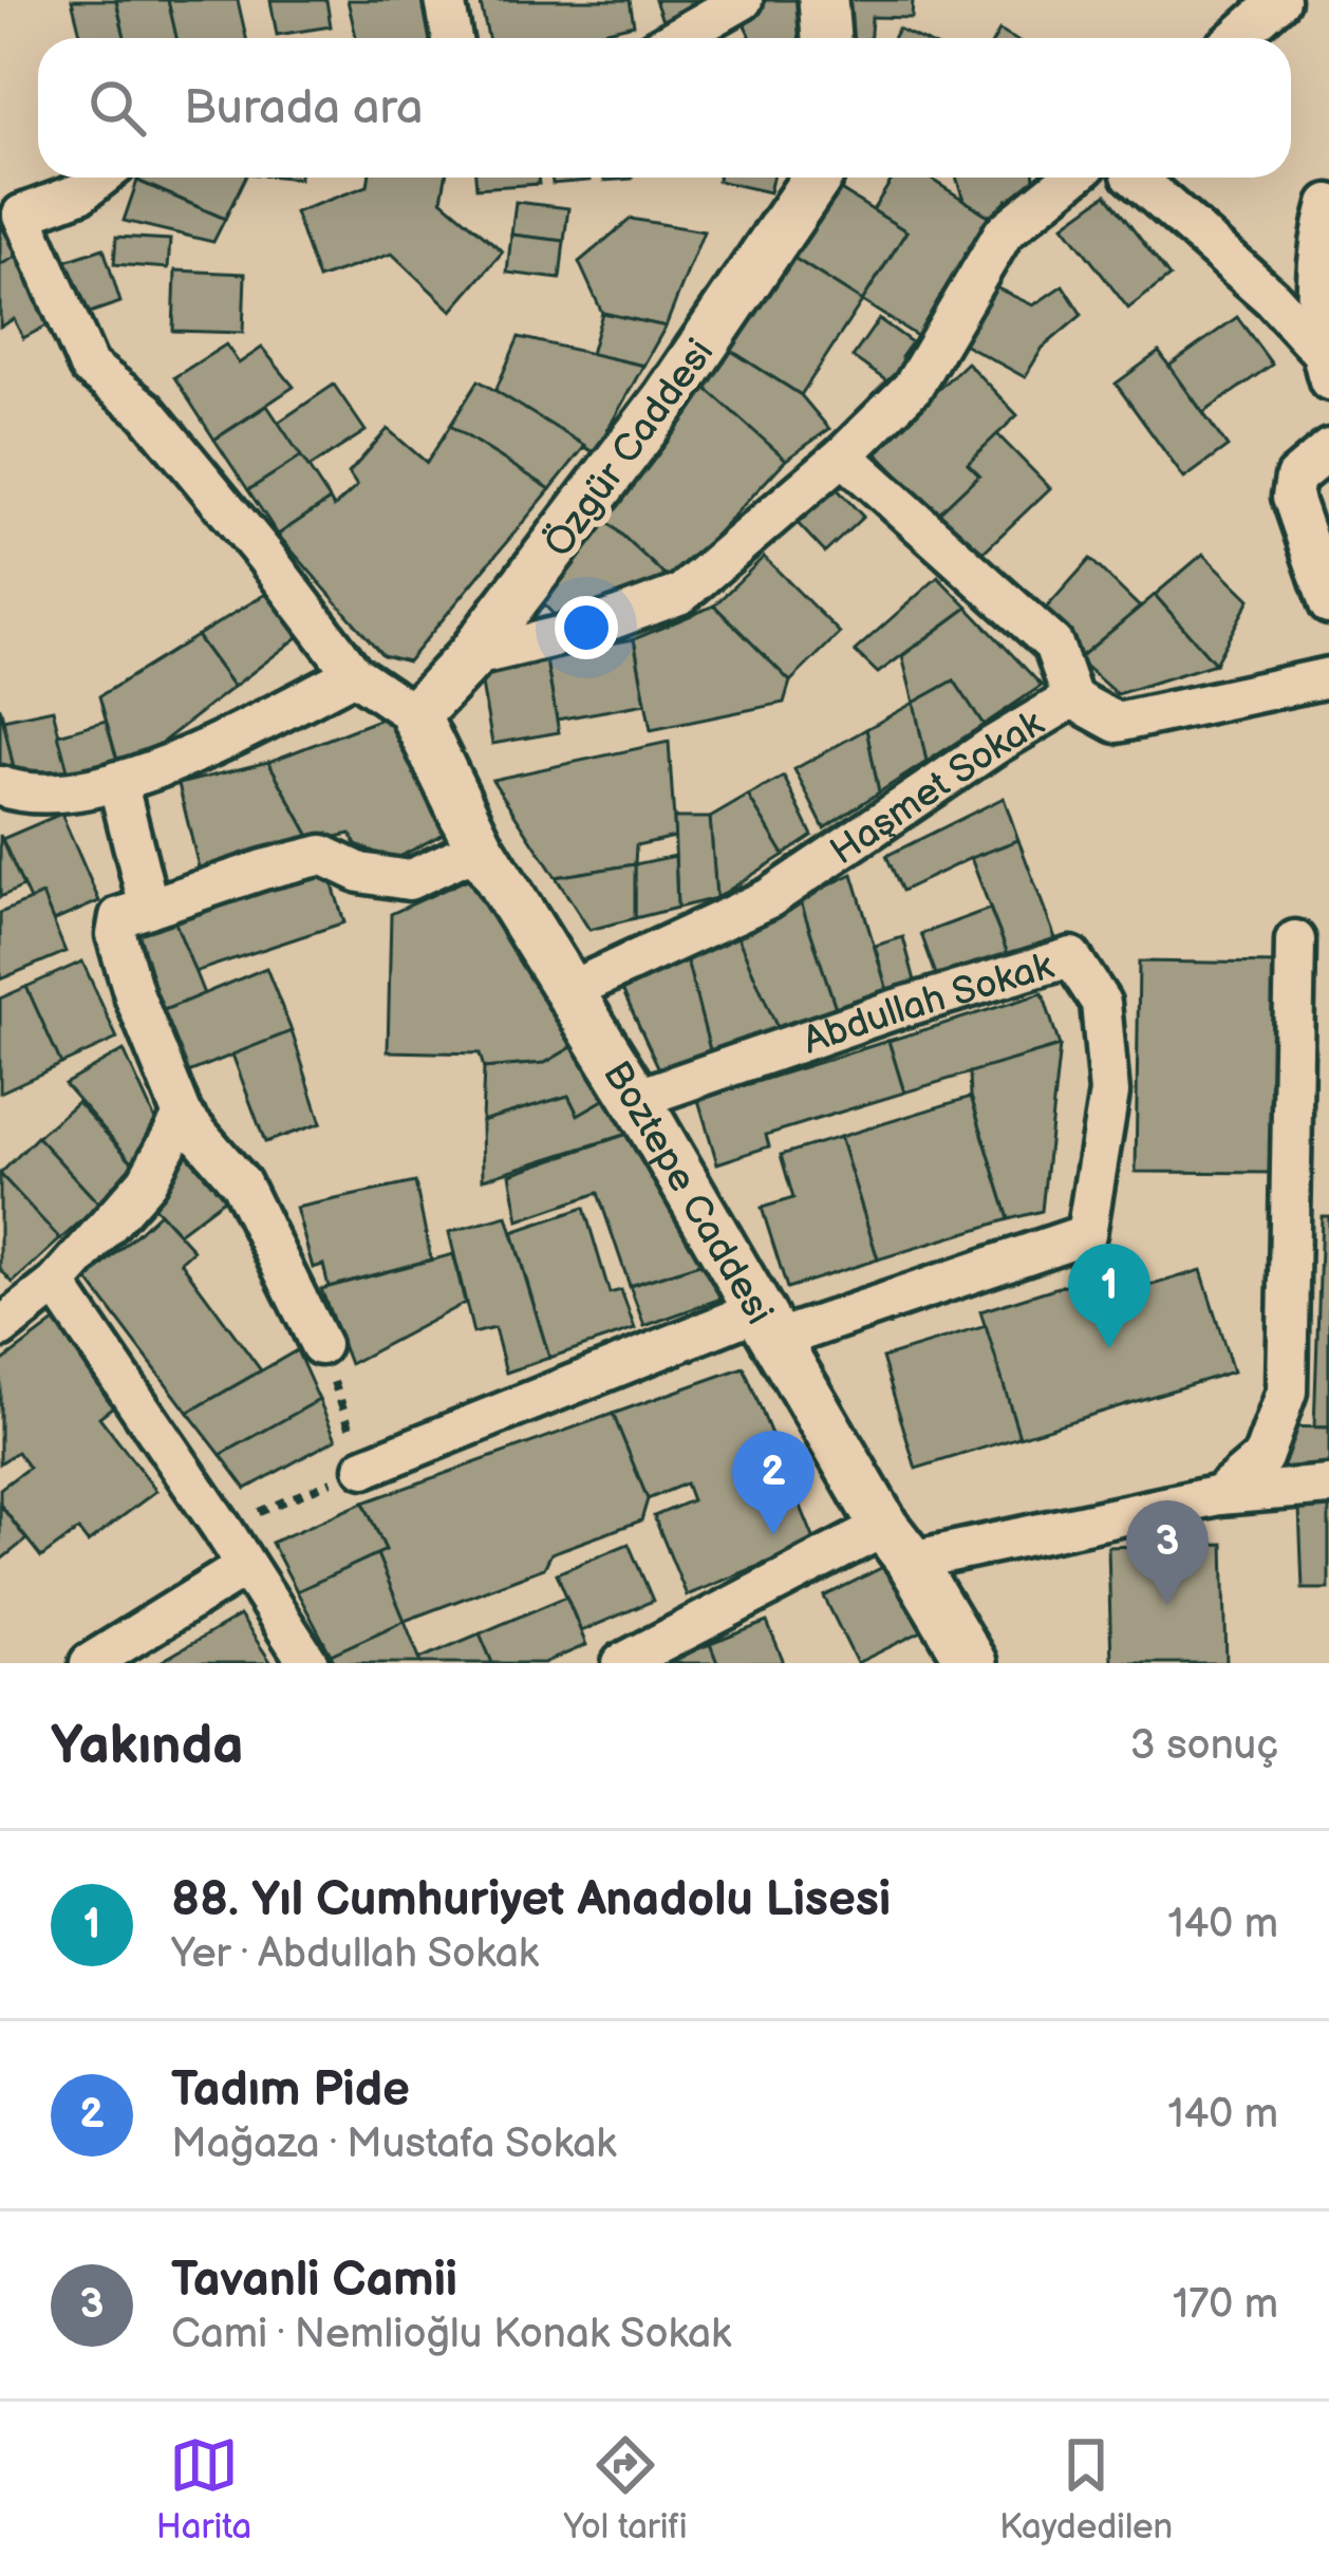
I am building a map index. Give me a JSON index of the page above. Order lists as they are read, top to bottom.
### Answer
{
  "streets": {
    "street": [
      "Özgür Caddesi",
      "Haşmet Sokak",
      "Abdullah Sokak",
      "Boztepe Caddesi"
    ]
  },
  "crossings": [
    ["Özgür Caddesi", "Boztepe Caddesi"],
    ["Haşmet Sokak", "Boztepe Caddesi"],
    ["Abdullah Sokak", "Boztepe Caddesi"]
  ],
  "page": {
    "search": "Burada ara",
    "pins": ["1", "2", "3"],
    "heading": ["Yakında", "3 sonuç"],
    "list": [
      {
        "mark": "1",
        "name": "88. Yıl Cumhuriyet Anadolu Lisesi",
        "note": "Yer · Abdullah Sokak",
        "value": "140 m"
      },
      {
        "mark": "2",
        "name": "Tadım Pide",
        "note": "Mağaza · Mustafa Sokak",
        "value": "140 m"
      },
      {
        "mark": "3",
        "name": "Tavanli Camii",
        "note": "Cami · Nemlioğlu Konak Sokak",
        "value": "170 m"
      }
    ],
    "nav": ["Harita", "Yol tarifi", "Kaydedilen"]
  }
}
